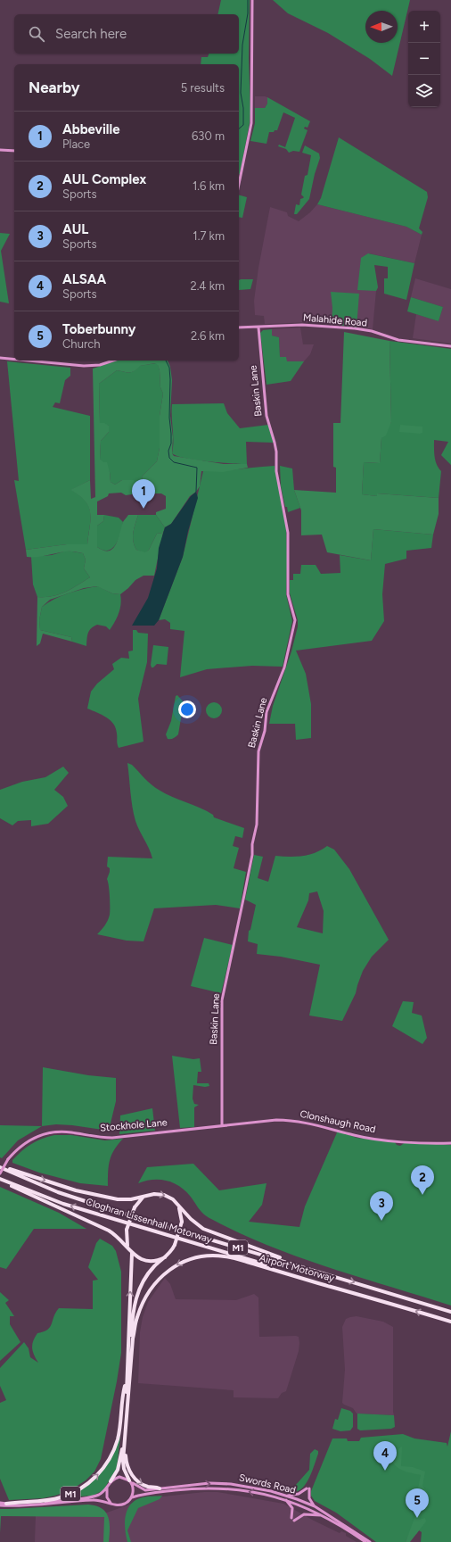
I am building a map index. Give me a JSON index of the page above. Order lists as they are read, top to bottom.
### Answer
{
  "streets": {
    "highway": ["Cloghran Lissenhall Motorway", "M1", "Airport Motorway"],
    "street": [
      "Malahide Road",
      "Baskin Lane",
      "Clonshaugh Road",
      "Stockhole Lane",
      "Swords Road"
    ]
  },
  "crossings": [
    ["Malahide Road", "Baskin Lane"],
    ["Baskin Lane", "Clonshaugh Road"],
    ["Baskin Lane", "Stockhole Lane"],
    ["Clonshaugh Road", "Stockhole Lane"],
    ["Cloghran Lissenhall Motorway", "M1"],
    ["Cloghran Lissenhall Motorway", "Airport Motorway"],
    ["M1", "Airport Motorway"],
    ["M1", "Swords Road"],
    ["Airport Motorway", "Swords Road"]
  ],
  "north": "left",
  "page": {
    "map_buttons": ["+", "−"],
    "search": "Search here",
    "heading": ["Nearby", "5 results"],
    "list": [
      {
        "mark": "1",
        "name": "Abbeville",
        "note": "Place",
        "value": "630 m"
      },
      {
        "mark": "2",
        "name": "AUL Complex",
        "note": "Sports",
        "value": "1.6 km"
      },
      {
        "mark": "3",
        "name": "AUL",
        "note": "Sports",
        "value": "1.7 km"
      },
      {
        "mark": "4",
        "name": "ALSAA",
        "note": "Sports",
        "value": "2.4 km"
      },
      {
        "mark": "5",
        "name": "Toberbunny",
        "note": "Church",
        "value": "2.6 km"
      }
    ],
    "pins": [
      "1",
      "2",
      "3",
      "4",
      "5"
    ]
  }
}
